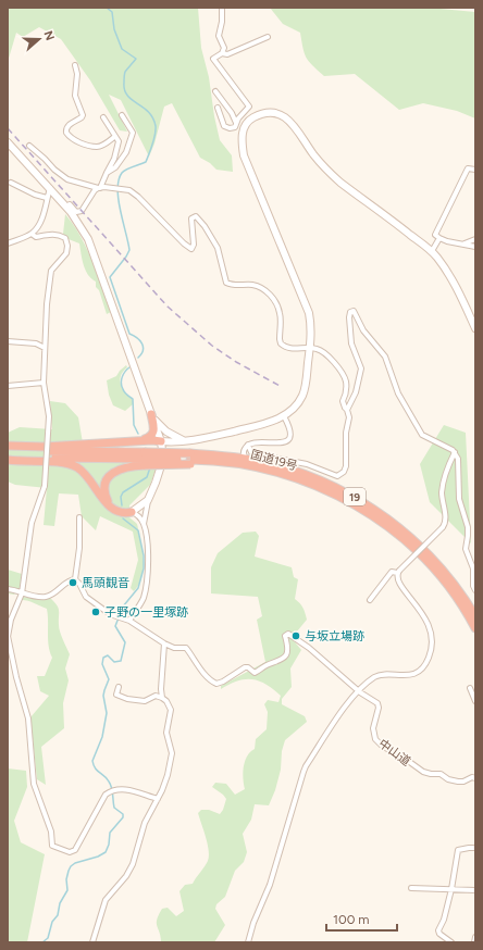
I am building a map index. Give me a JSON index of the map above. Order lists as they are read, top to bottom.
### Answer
{
  "streets": {
    "highway": ["国道19号", "19"],
    "street": ["中山道"]
  },
  "crossings": [
    ["国道19号", "19"]
  ],
  "places": ["馬頭観音", "子野の一里塚跡", "与坂立場跡"],
  "scale_bar": "100 m",
  "north": "right"
}
